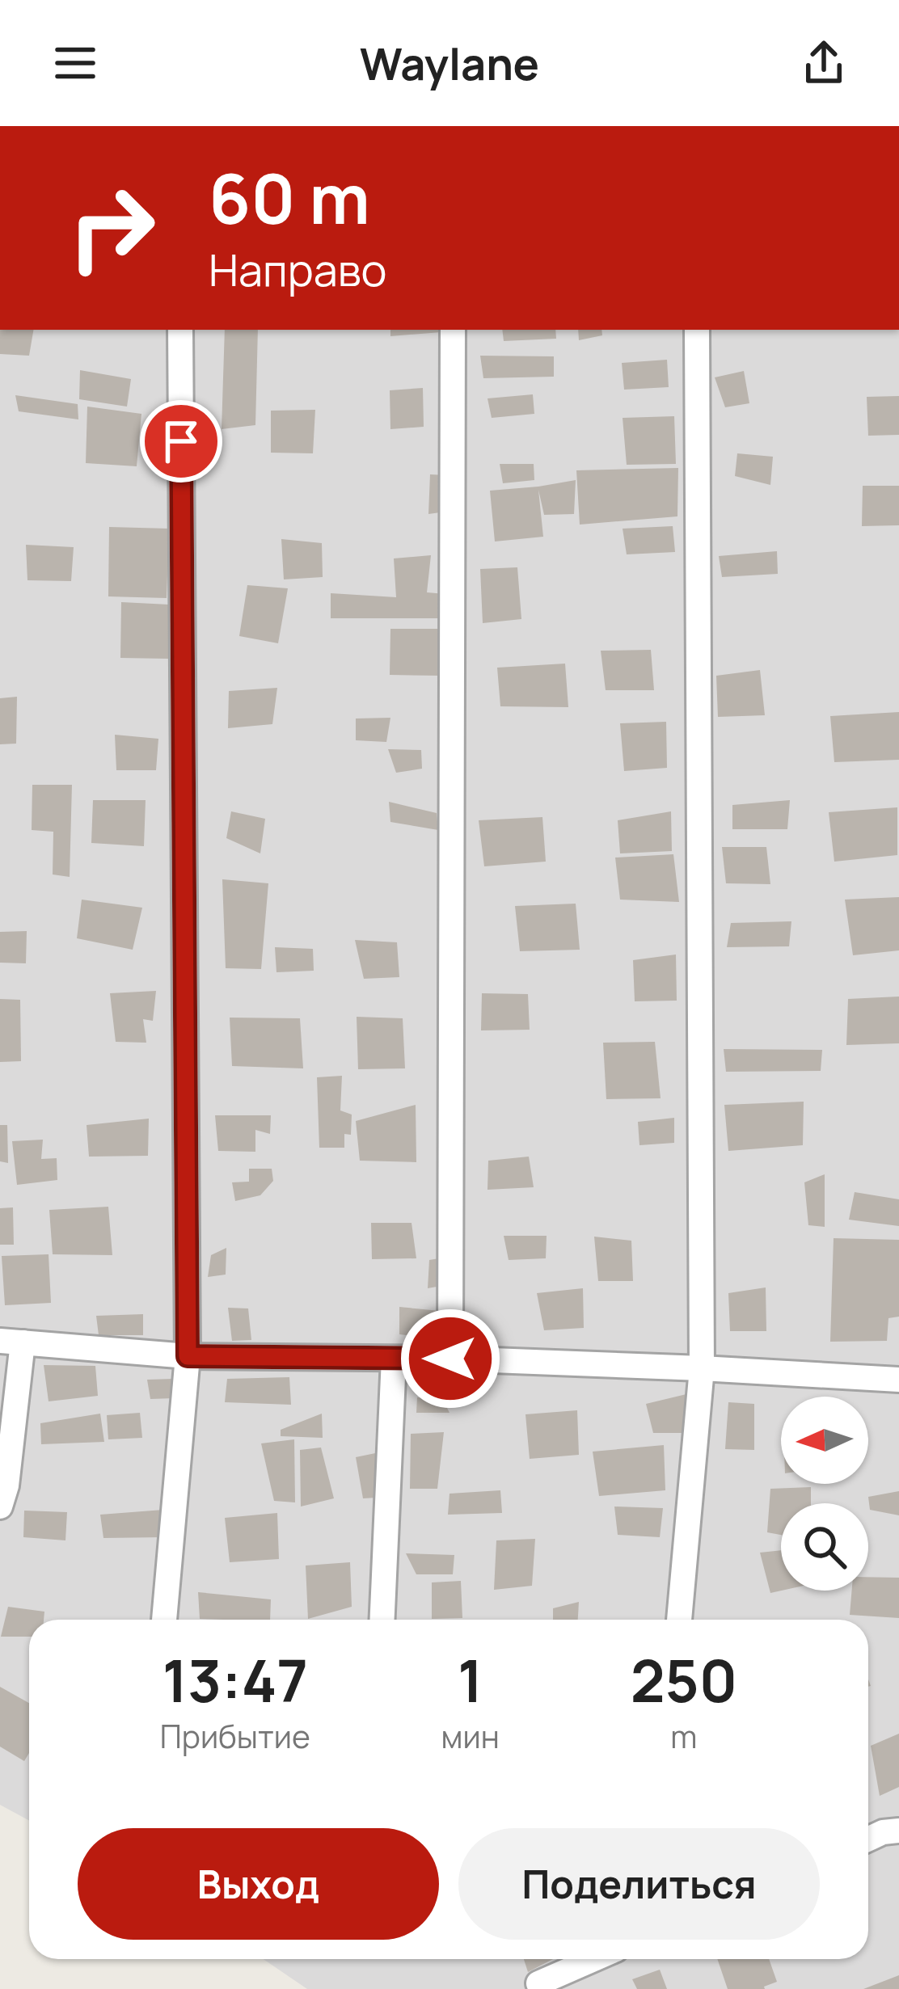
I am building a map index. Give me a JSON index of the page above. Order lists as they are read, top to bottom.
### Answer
{
  "north": "left",
  "page": {
    "header": "Waylane",
    "turn": ["60 m", "Направо"],
    "eta": [
      "13:47",
      "Прибытие",
      "1",
      "мин",
      "250",
      "m"
    ],
    "buttons": ["Выход", "Поделиться"]
  }
}
